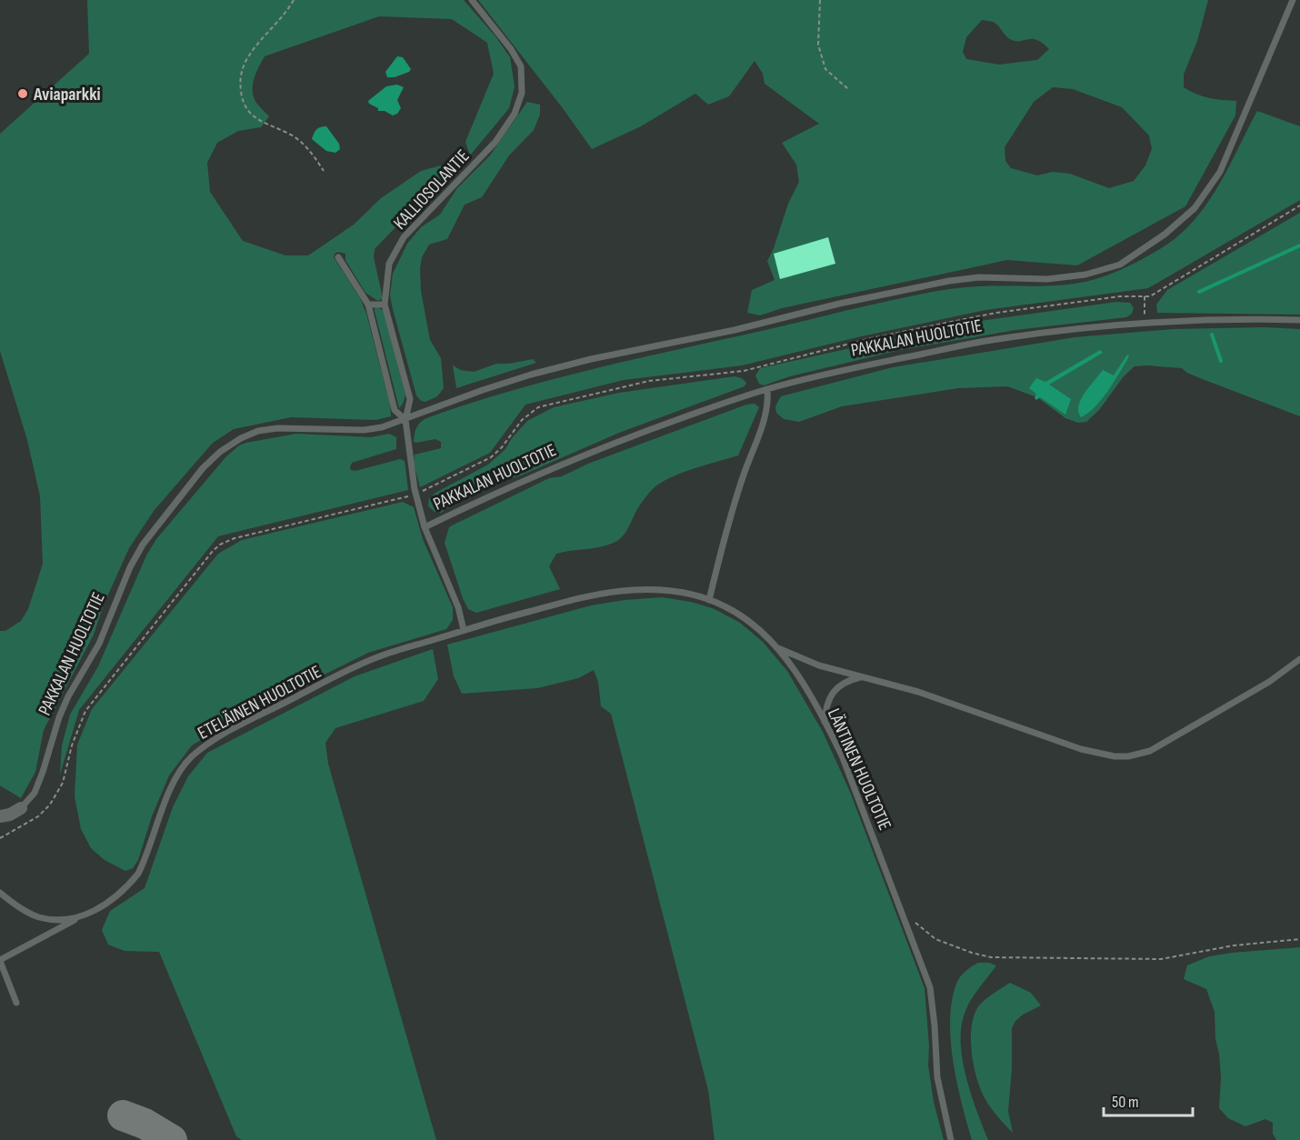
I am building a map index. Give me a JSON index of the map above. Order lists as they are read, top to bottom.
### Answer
{
  "streets": {
    "street": ["PAKKALAN HUOLTOTIE"],
    "lane": ["KALLIOSOLANTIE", "ETELÄINEN HUOLTOTIE", "LÄNTINEN HUOLTOTIE"]
  },
  "crossings": [
    ["KALLIOSOLANTIE", "PAKKALAN HUOLTOTIE"],
    ["ETELÄINEN HUOLTOTIE", "LÄNTINEN HUOLTOTIE"]
  ],
  "places": ["Aviaparkki"],
  "scale_bar": "50 m"
}
